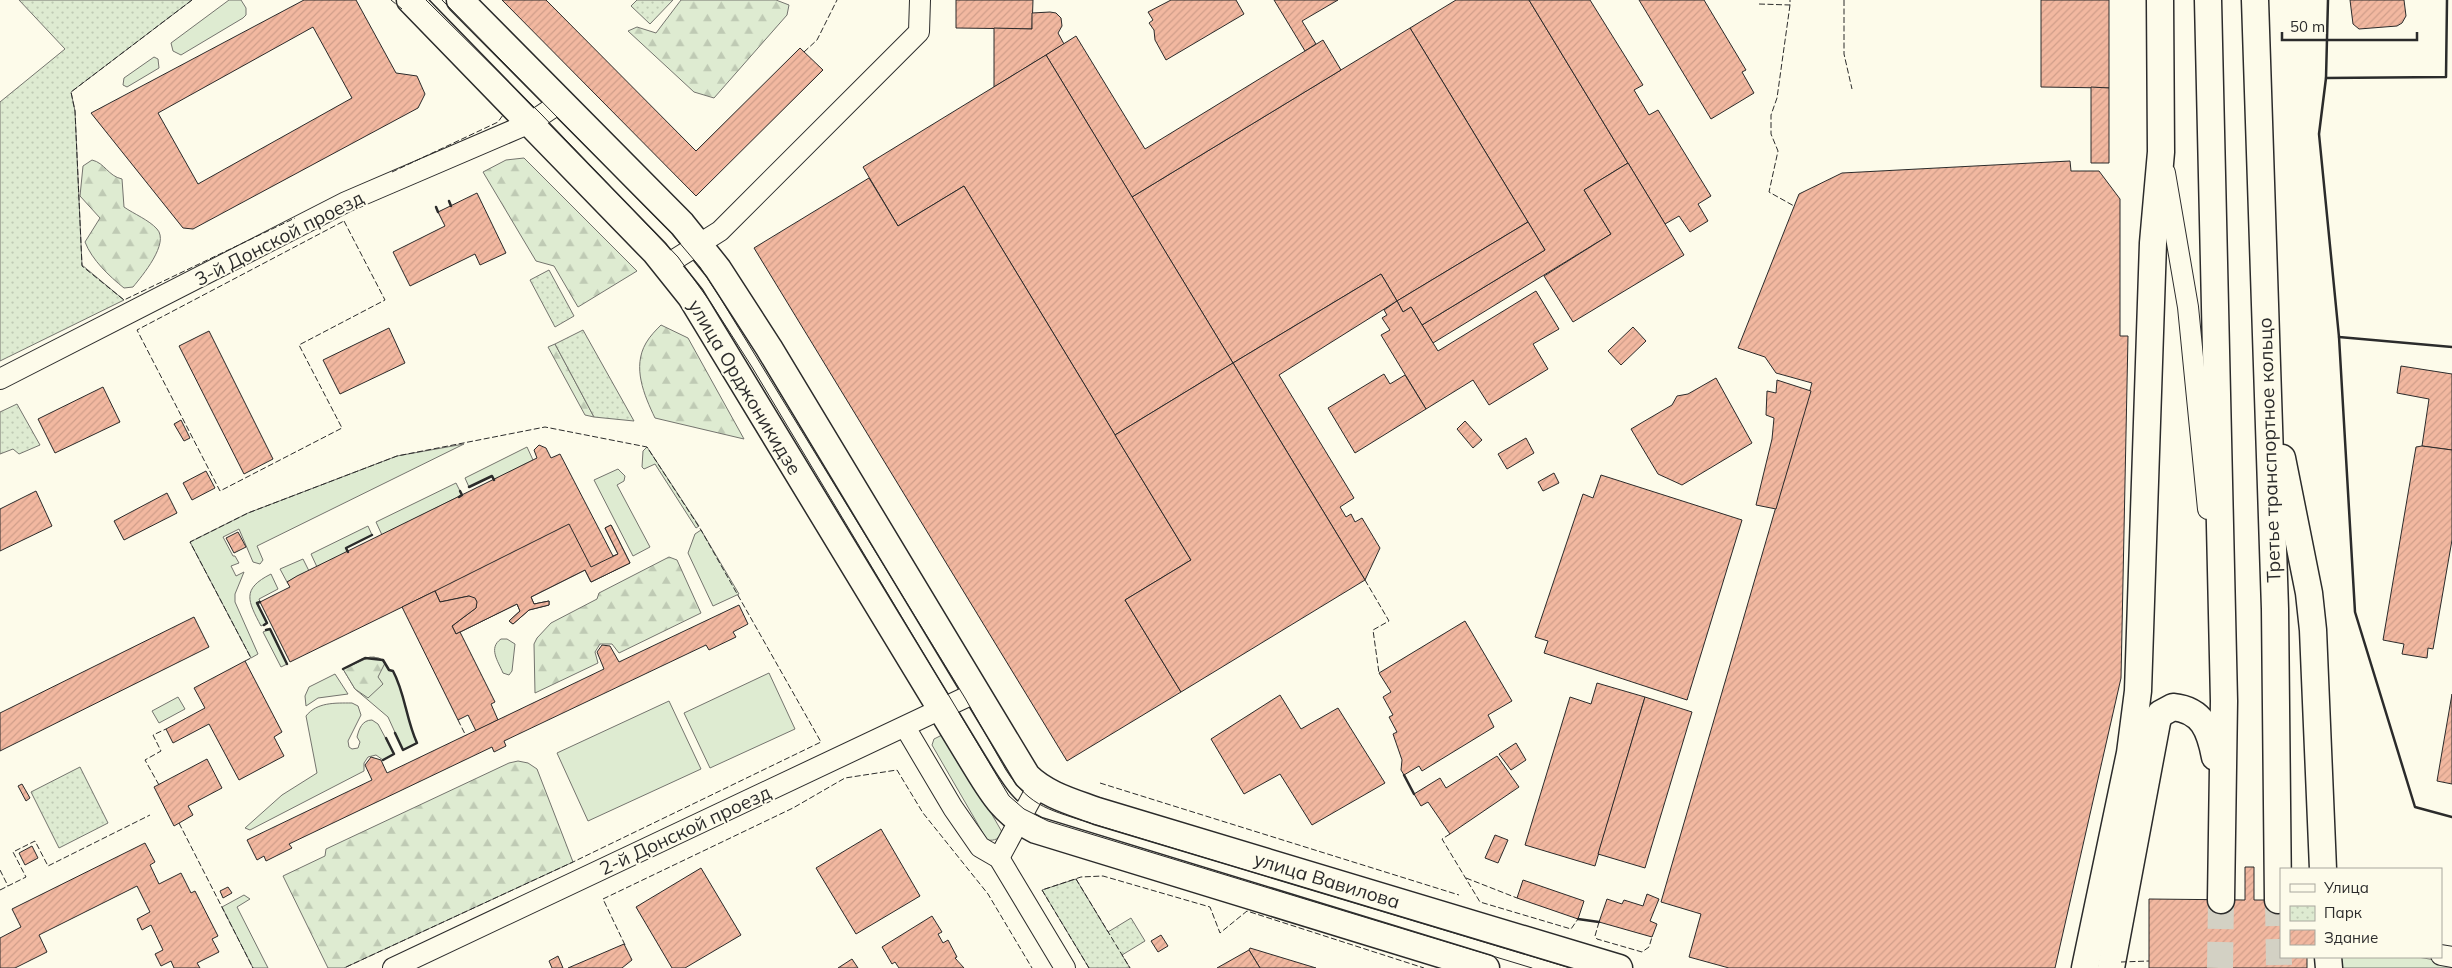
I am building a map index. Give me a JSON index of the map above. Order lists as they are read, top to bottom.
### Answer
{
  "streets": {
    "main road": ["улица Орджоникидзе", "Третье транспортное кольцо", "улица Вавилова"],
    "street": ["3-й Донской проезд", "2-й Донской проезд"]
  },
  "crossings": [
    ["3-й Донской проезд", "улица Орджоникидзе"],
    ["улица Орджоникидзе", "2-й Донской проезд"],
    ["улица Орджоникидзе", "улица Вавилова"]
  ],
  "legend": ["Улица", "Парк", "Здание"],
  "scale_bar": "50 m"
}
